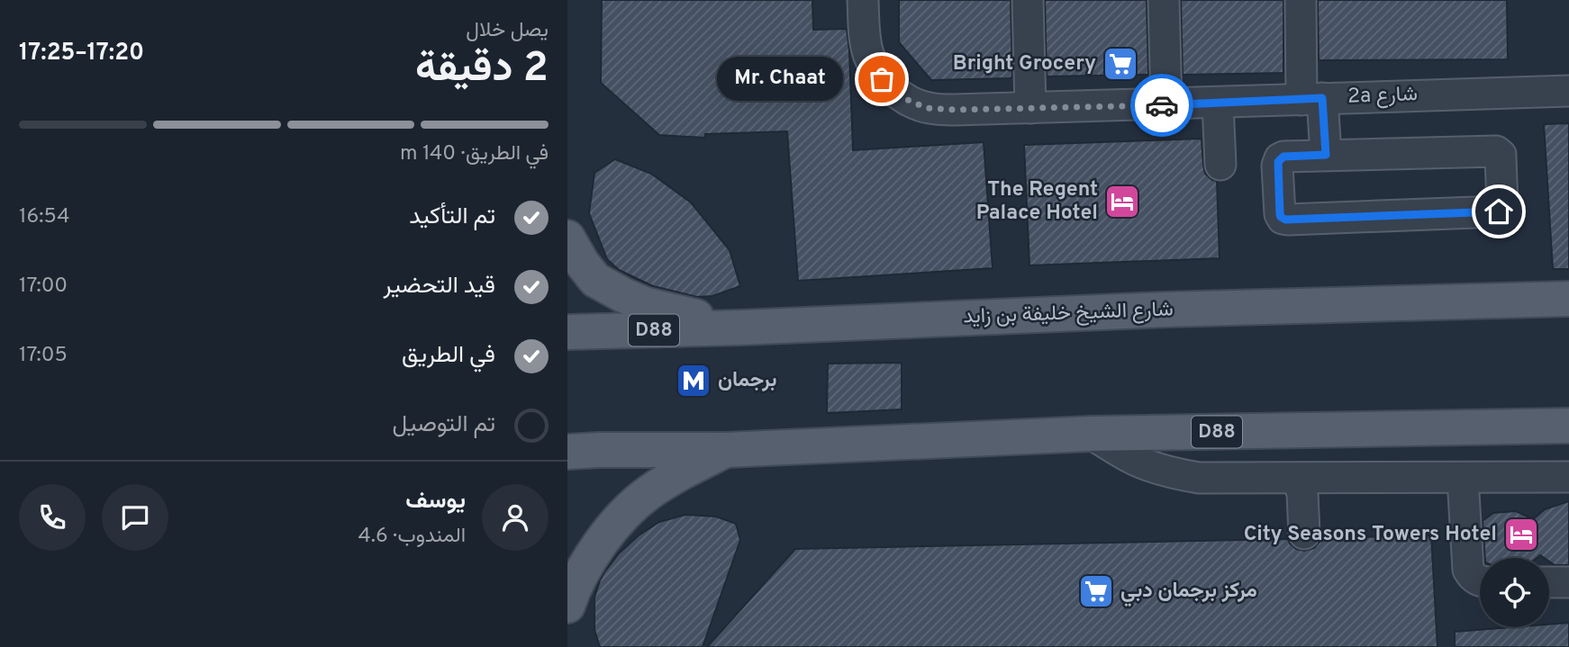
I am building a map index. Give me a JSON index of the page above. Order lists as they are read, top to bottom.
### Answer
{
  "streets": {
    "main road": ["شارع الشيخ خليفة بن زايد", "D88"],
    "street": ["2a شارع"]
  },
  "places": {
    "supermarket": ["Bright Grocery", "مركز برجمان دبي"],
    "other": ["Mr. Chaat"],
    "hotel": ["The Regent Palace Hotel", "City Seasons Towers Hotel"],
    "metro station": ["برجمان"]
  },
  "page": {
    "heading": ["2 دقيقة", "يصل خلال", "17:20–17:25"],
    "panel": ["يوسف", "المندوب · 4.6"],
    "bubble": "Mr. Chaat",
    "bar": "في الطريق · 140 m",
    "list": [
      ["تم التأكيد", "16:54"],
      ["قيد التحضير", "17:00"],
      ["في الطريق", "17:05"],
      "تم التوصيل"
    ]
  }
}
